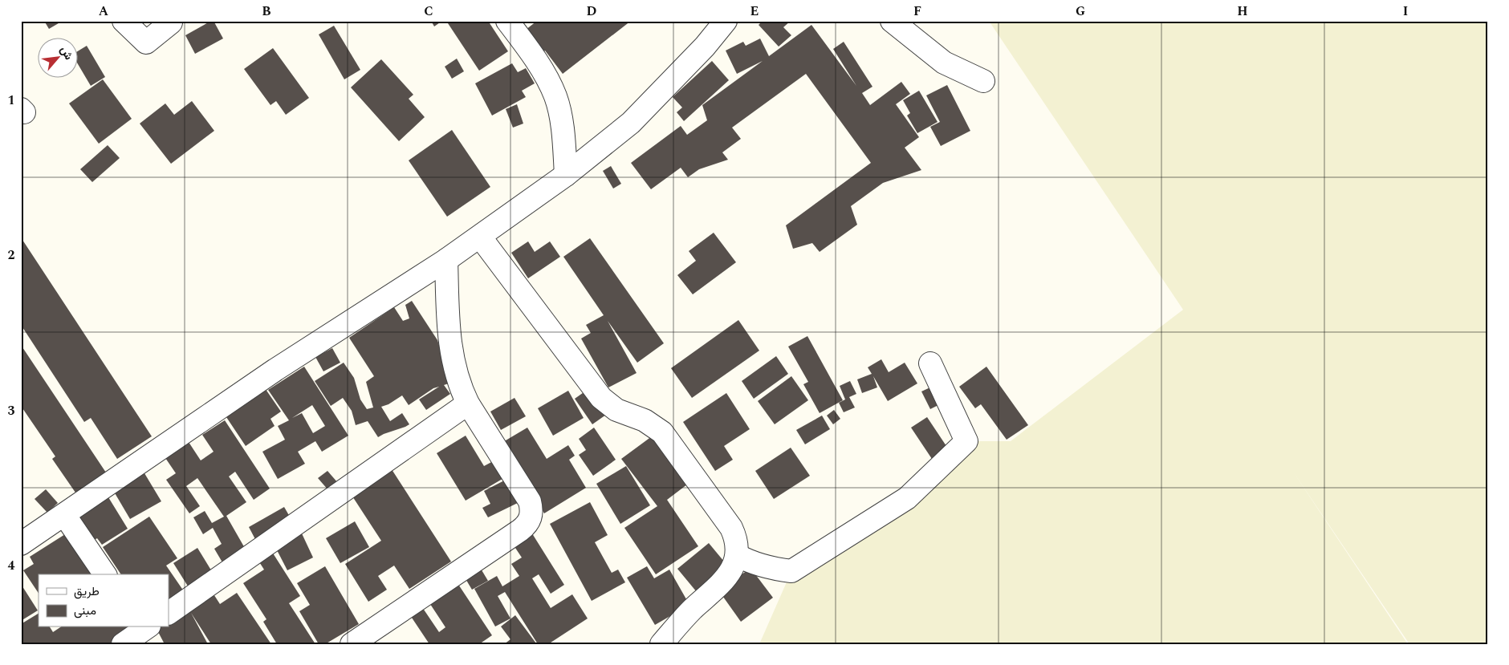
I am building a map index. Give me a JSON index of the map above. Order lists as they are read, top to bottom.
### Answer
{
  "legend": ["طريق", "مبنى"],
  "north": "top right",
  "grid": {
    "columns": [
      "A",
      "B",
      "C",
      "D",
      "E",
      "F",
      "G",
      "H",
      "I"
    ],
    "rows": [
      "1",
      "2",
      "3",
      "4"
    ]
  }
}
